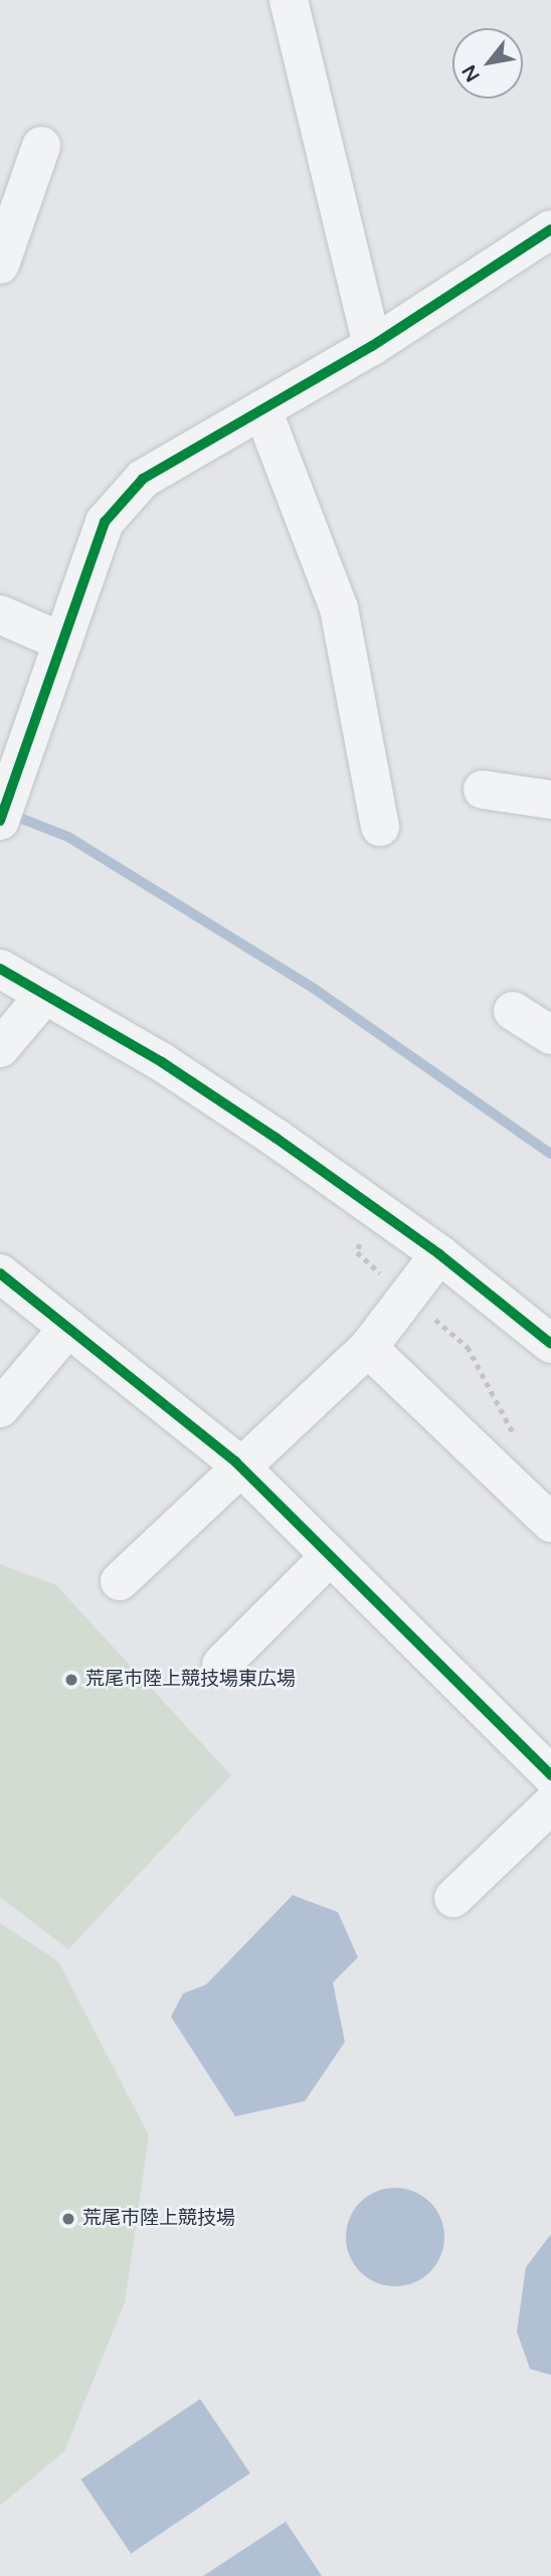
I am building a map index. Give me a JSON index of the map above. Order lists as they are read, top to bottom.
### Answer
{
  "places": ["荒尾市陸上競技場東広場", "荒尾市陸上競技場"],
  "north": "bottom left"
}
